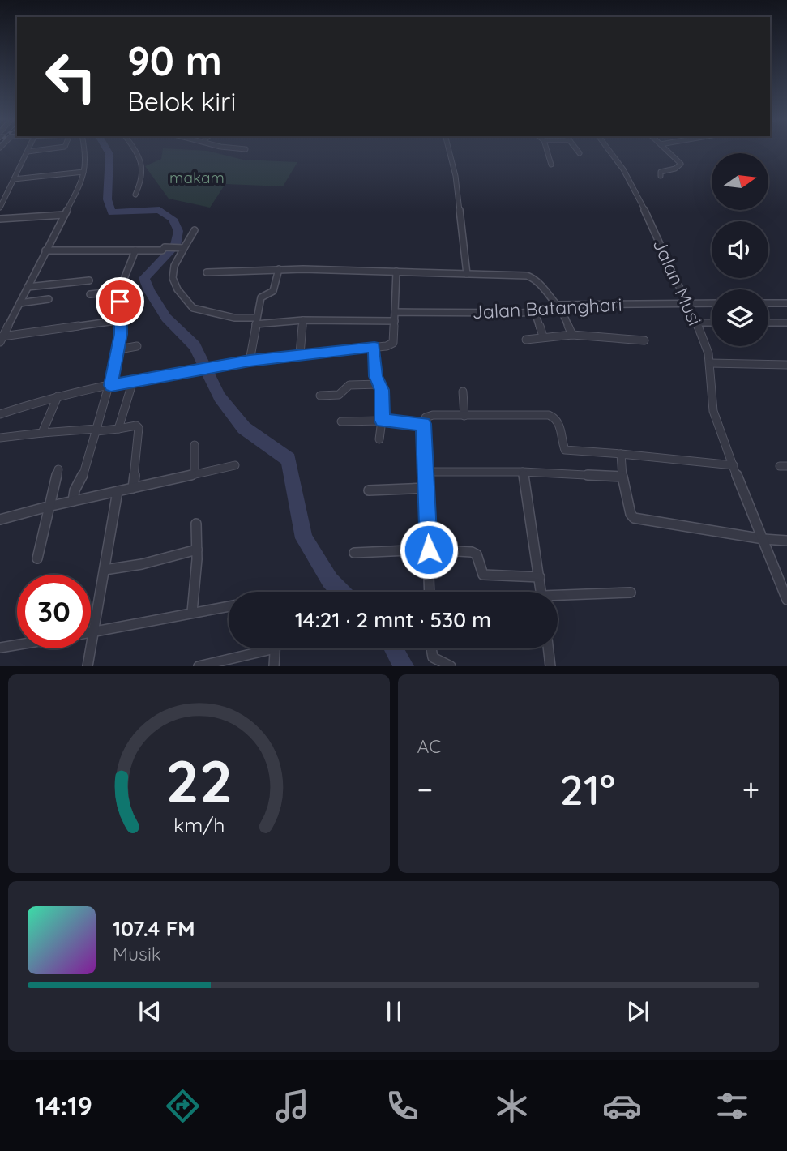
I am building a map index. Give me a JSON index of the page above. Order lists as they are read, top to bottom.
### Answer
{
  "streets": {
    "street": ["Jalan Musi", "Jalan Batanghari"]
  },
  "crossings": [
    ["Jalan Musi", "Jalan Batanghari"]
  ],
  "parks": ["makam"],
  "north": "right",
  "page": {
    "turn": ["90 m", "Belok kiri"],
    "limit": "30",
    "trip": "14:21 · 2 mnt · 530 m",
    "tile": "AC",
    "heat": ["−", "21°", "+"],
    "song": ["107.4 FM", "Musik"],
    "tabs": "14:19",
    "gauge": ["22", "km/h"]
  }
}
